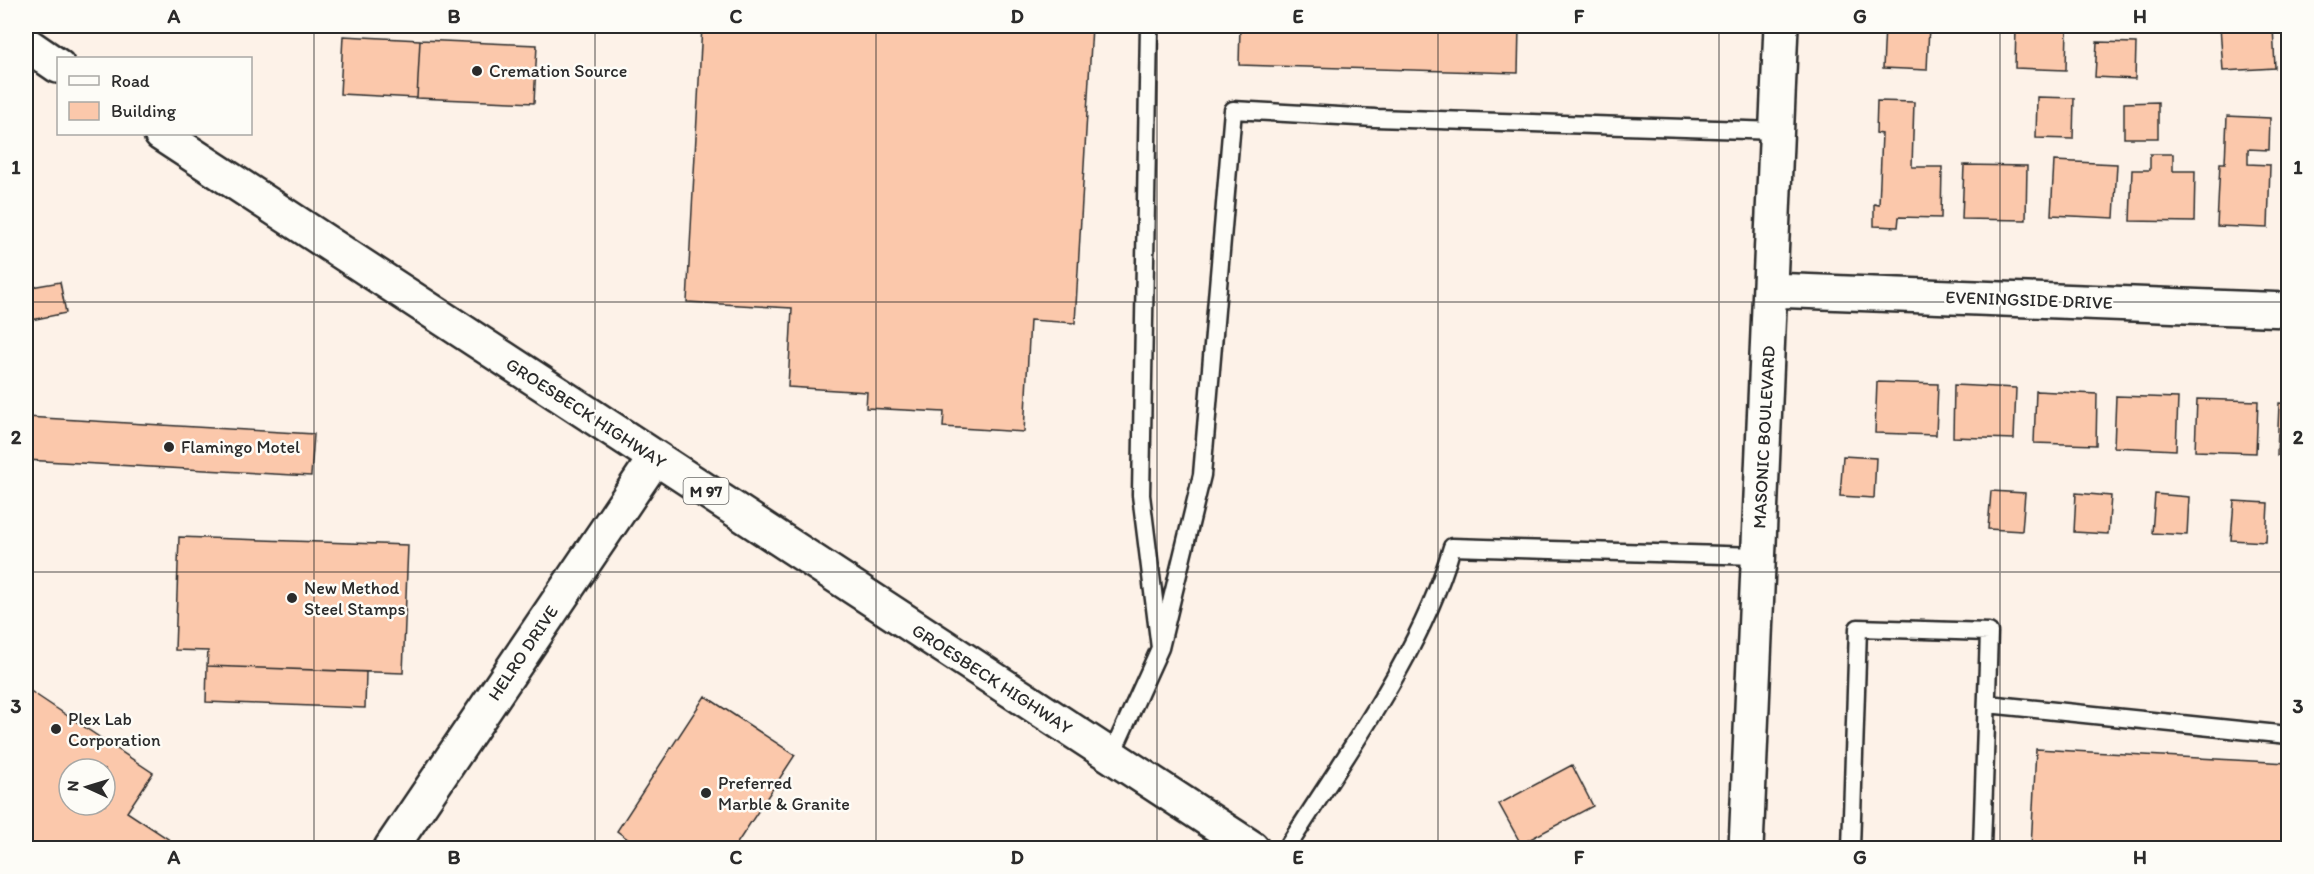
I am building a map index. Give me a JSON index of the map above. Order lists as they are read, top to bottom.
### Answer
{
  "streets": {
    "street": [
      "EVENINGSIDE DRIVE",
      "GROESBECK HIGHWAY",
      "MASONIC BOULEVARD",
      "M 97",
      "HELRO DRIVE"
    ]
  },
  "crossings": [
    ["EVENINGSIDE DRIVE", "MASONIC BOULEVARD"],
    ["GROESBECK HIGHWAY", "HELRO DRIVE"]
  ],
  "places": [
    "Cremation Source",
    "Flamingo Motel",
    "New Method Steel Stamps",
    "Plex Lab Corporation",
    "Preferred Marble & Granite"
  ],
  "legend": ["Road", "Building"],
  "north": "left",
  "grid": {
    "columns": [
      "A",
      "B",
      "C",
      "D",
      "E",
      "F",
      "G",
      "H"
    ],
    "rows": ["1", "2", "3"]
  }
}
